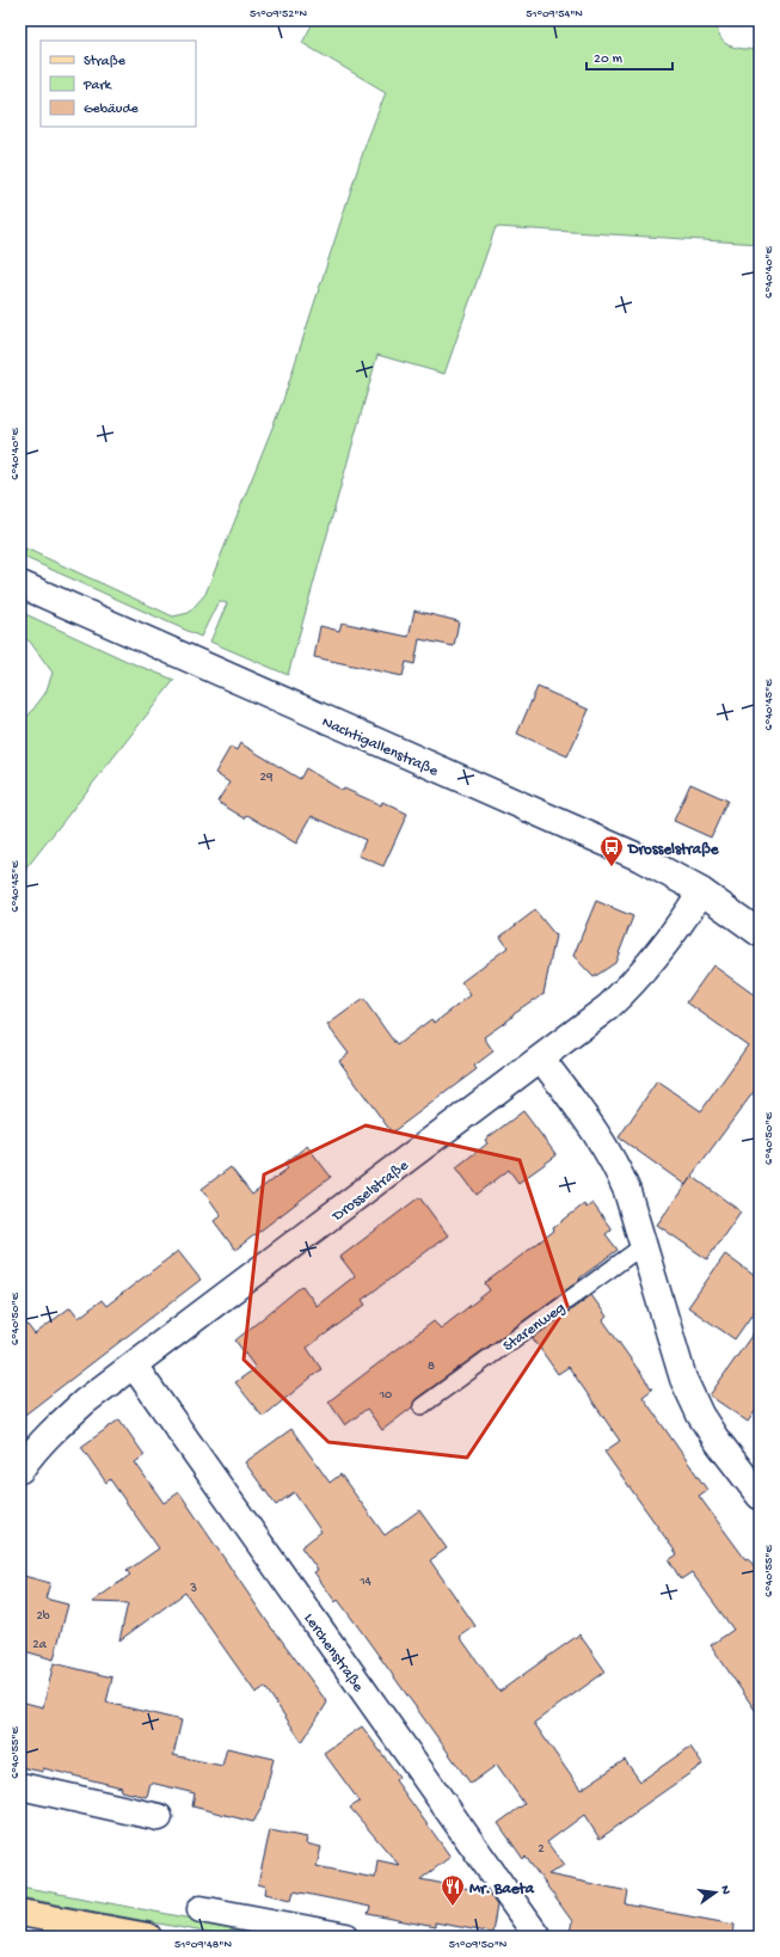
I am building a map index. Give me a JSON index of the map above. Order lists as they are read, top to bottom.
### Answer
{
  "streets": {
    "street": ["Nachtigallenstraße", "Drosselstraße", "Lerchenstraße"],
    "lane": ["Starenweg"]
  },
  "crossings": [
    ["Nachtigallenstraße", "Drosselstraße"],
    ["Drosselstraße", "Lerchenstraße"]
  ],
  "places": {
    "bus stop": ["Drosselstraße"],
    "restaurant": ["Mr. Baeta"]
  },
  "house_numbers": [
    "29",
    "8",
    "10",
    "14",
    "3",
    "2b",
    "2a",
    "2"
  ],
  "legend": ["Straße", "Park", "Gebäude"],
  "scale_bar": "20 m",
  "north": "right",
  "coordinates": [
    "51°09'52\"N",
    "51°09'54\"N",
    "6°40'40\"E",
    "6°40'45\"E",
    "6°40'50\"E",
    "6°40'55\"E",
    "51°09'48\"N",
    "51°09'50\"N"
  ]
}
